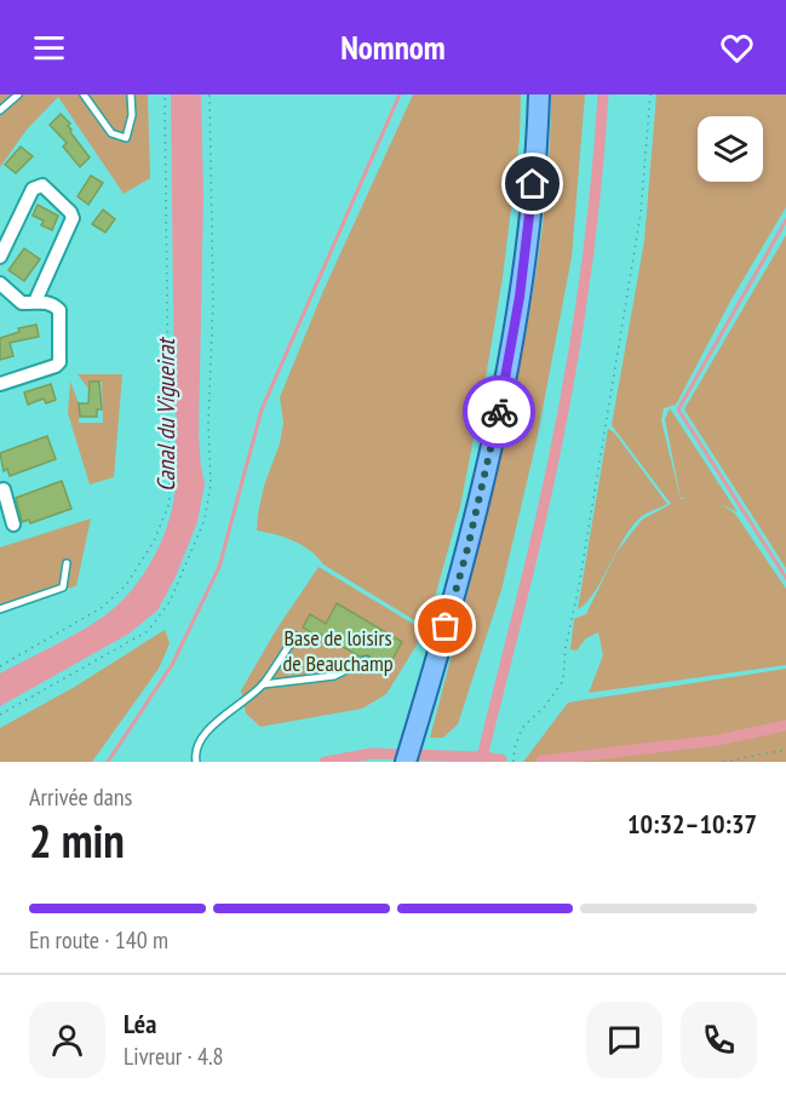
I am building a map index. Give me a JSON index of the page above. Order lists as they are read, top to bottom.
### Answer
{
  "water": ["Canal du Vigueirat"],
  "parks": ["Base de loisirs de Beauchamp"],
  "page": {
    "header": "Nomnom",
    "heading": ["2 min", "Arrivée dans", "10:32–10:37"],
    "panel": ["Léa", "Livreur · 4.8"],
    "bar": "En route · 140 m"
  }
}
